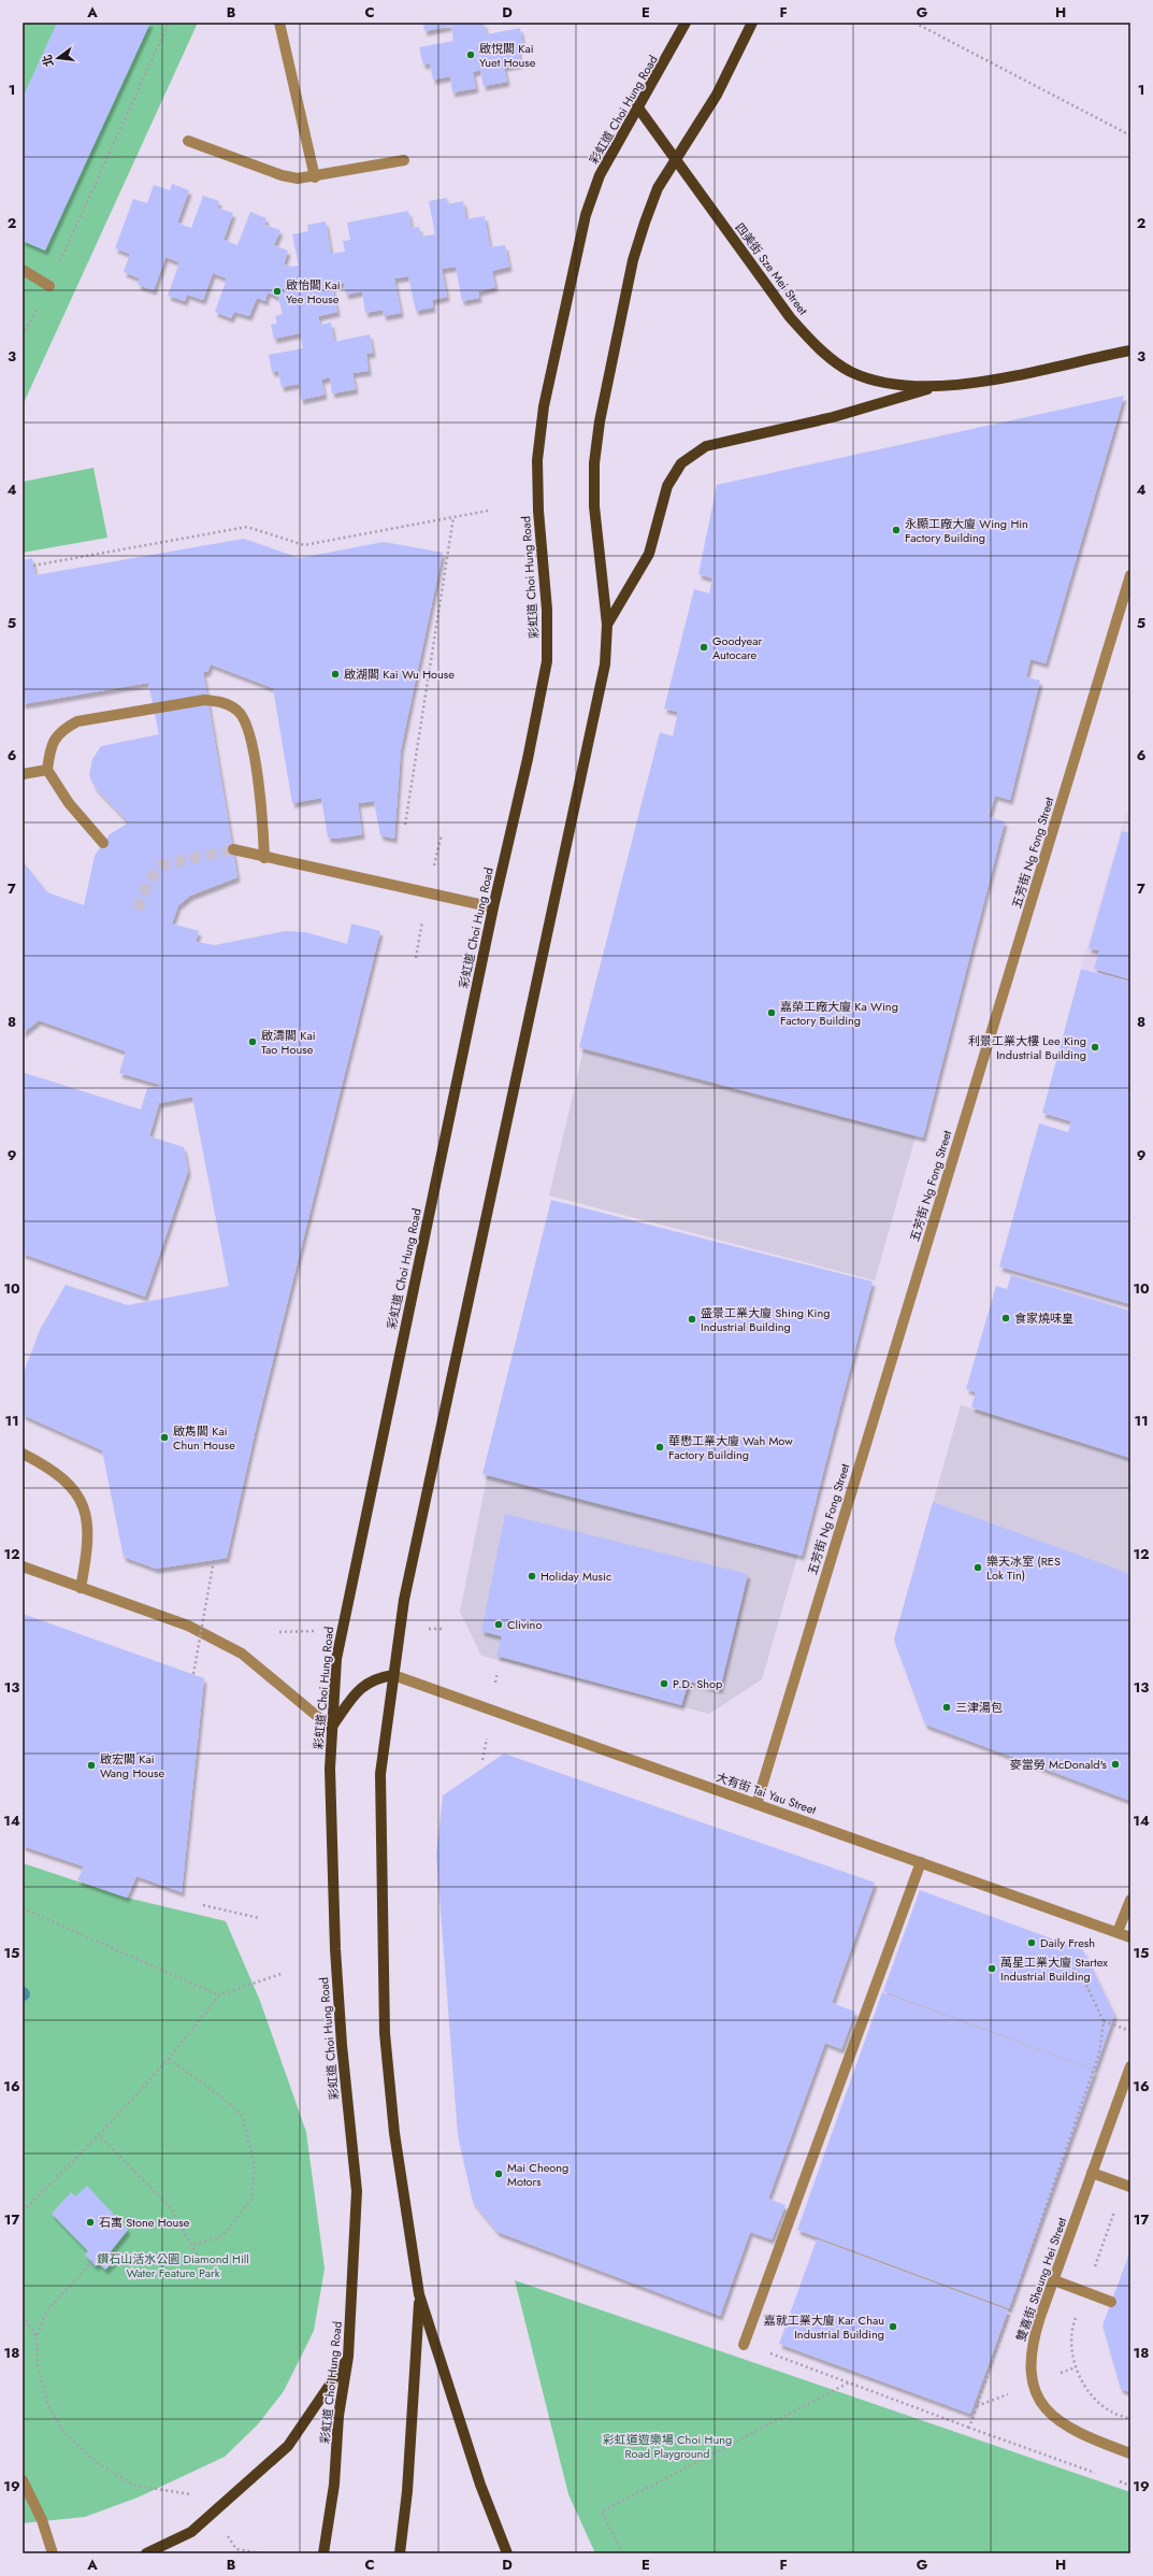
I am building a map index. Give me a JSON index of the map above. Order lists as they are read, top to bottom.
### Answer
{
  "streets": {
    "main road": ["彩虹道 Choi Hung Road", "四美街 Sze Mei Street"],
    "street": ["五芳街 Ng Fong Street", "大有街 Tai Yau Street", "雙喜街 Sheung Hei Street"]
  },
  "crossings": [
    ["彩虹道 Choi Hung Road", "四美街 Sze Mei Street"],
    ["五芳街 Ng Fong Street", "大有街 Tai Yau Street"]
  ],
  "parks": ["鑽石山活水公園 Diamond Hill Water Feature Park", "彩虹道遊樂場 Choi Hung Road Playground"],
  "places": [
    "啟悅閣 Kai Yuet House",
    "啟怡閣 Kai Yee House",
    "永顯工廠大廈 Wing Hin Factory Building",
    "Goodyear Autocare",
    "啟湖閣 Kai Wu House",
    "嘉榮工廠大廈 Ka Wing Factory Building",
    "啟濤閣 Kai Tao House",
    "利景工業大樓 Lee King Industrial Building",
    "食家燒味皇",
    "盛景工業大廈 Shing King Industrial Building",
    "啟雋閣 Kai Chun House",
    "華懋工業大廈 Wah Mow Factory Building",
    "樂天冰室 (RES Lok Tin)",
    "Holiday Music",
    "Clivino",
    "P.D. Shop",
    "三津湯包",
    "麥當勞 McDonald's",
    "啟宏閣 Kai Wang House",
    "Daily Fresh",
    "萬星工業大廈 Startex Industrial Building",
    "Mai Cheong Motors",
    "石寓 Stone House",
    "嘉就工業大廈 Kar Chau Industrial Building"
  ],
  "north": "left",
  "grid": {
    "columns": [
      "A",
      "B",
      "C",
      "D",
      "E",
      "F",
      "G",
      "H"
    ],
    "rows": [
      "1",
      "2",
      "3",
      "4",
      "5",
      "6",
      "7",
      "8",
      "9",
      "10",
      "11",
      "12",
      "13",
      "14",
      "15",
      "16",
      "17",
      "18",
      "19"
    ]
  }
}
